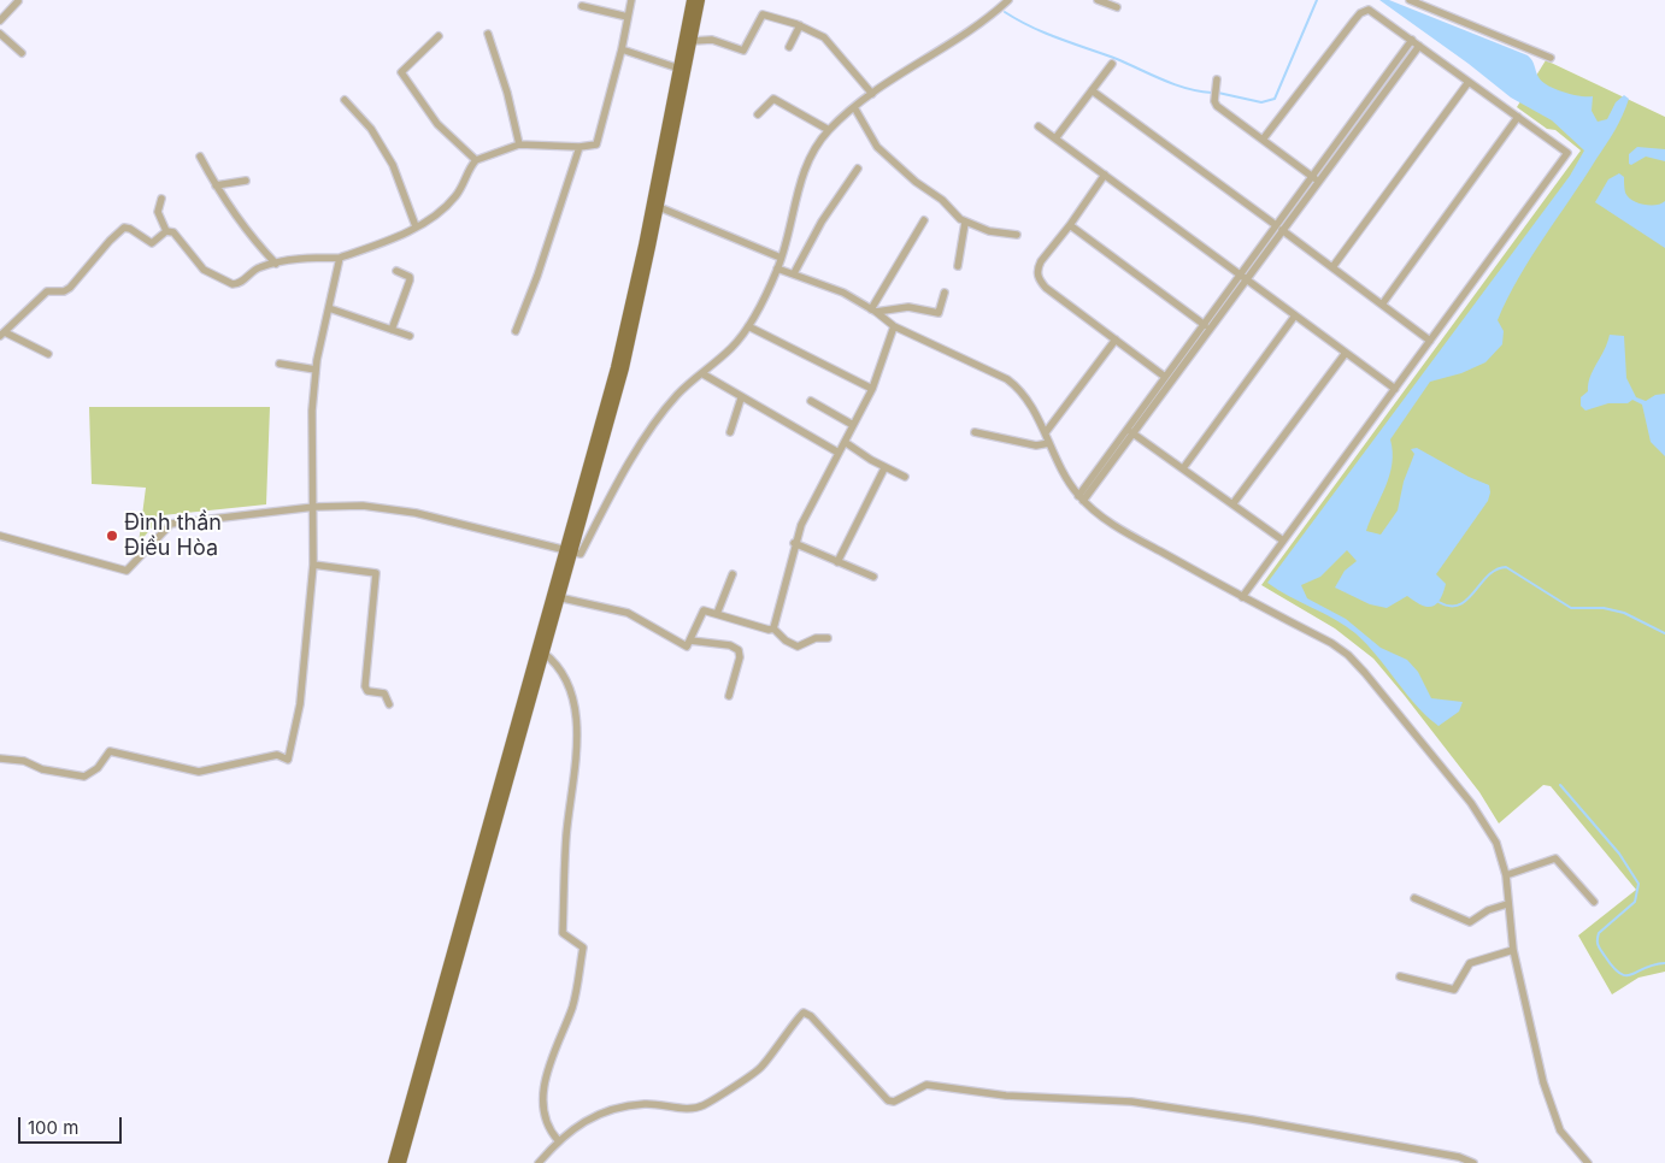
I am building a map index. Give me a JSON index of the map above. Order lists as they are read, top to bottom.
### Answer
{
  "places": ["Đình thần Điều Hòa"],
  "scale_bar": "100 m"
}
